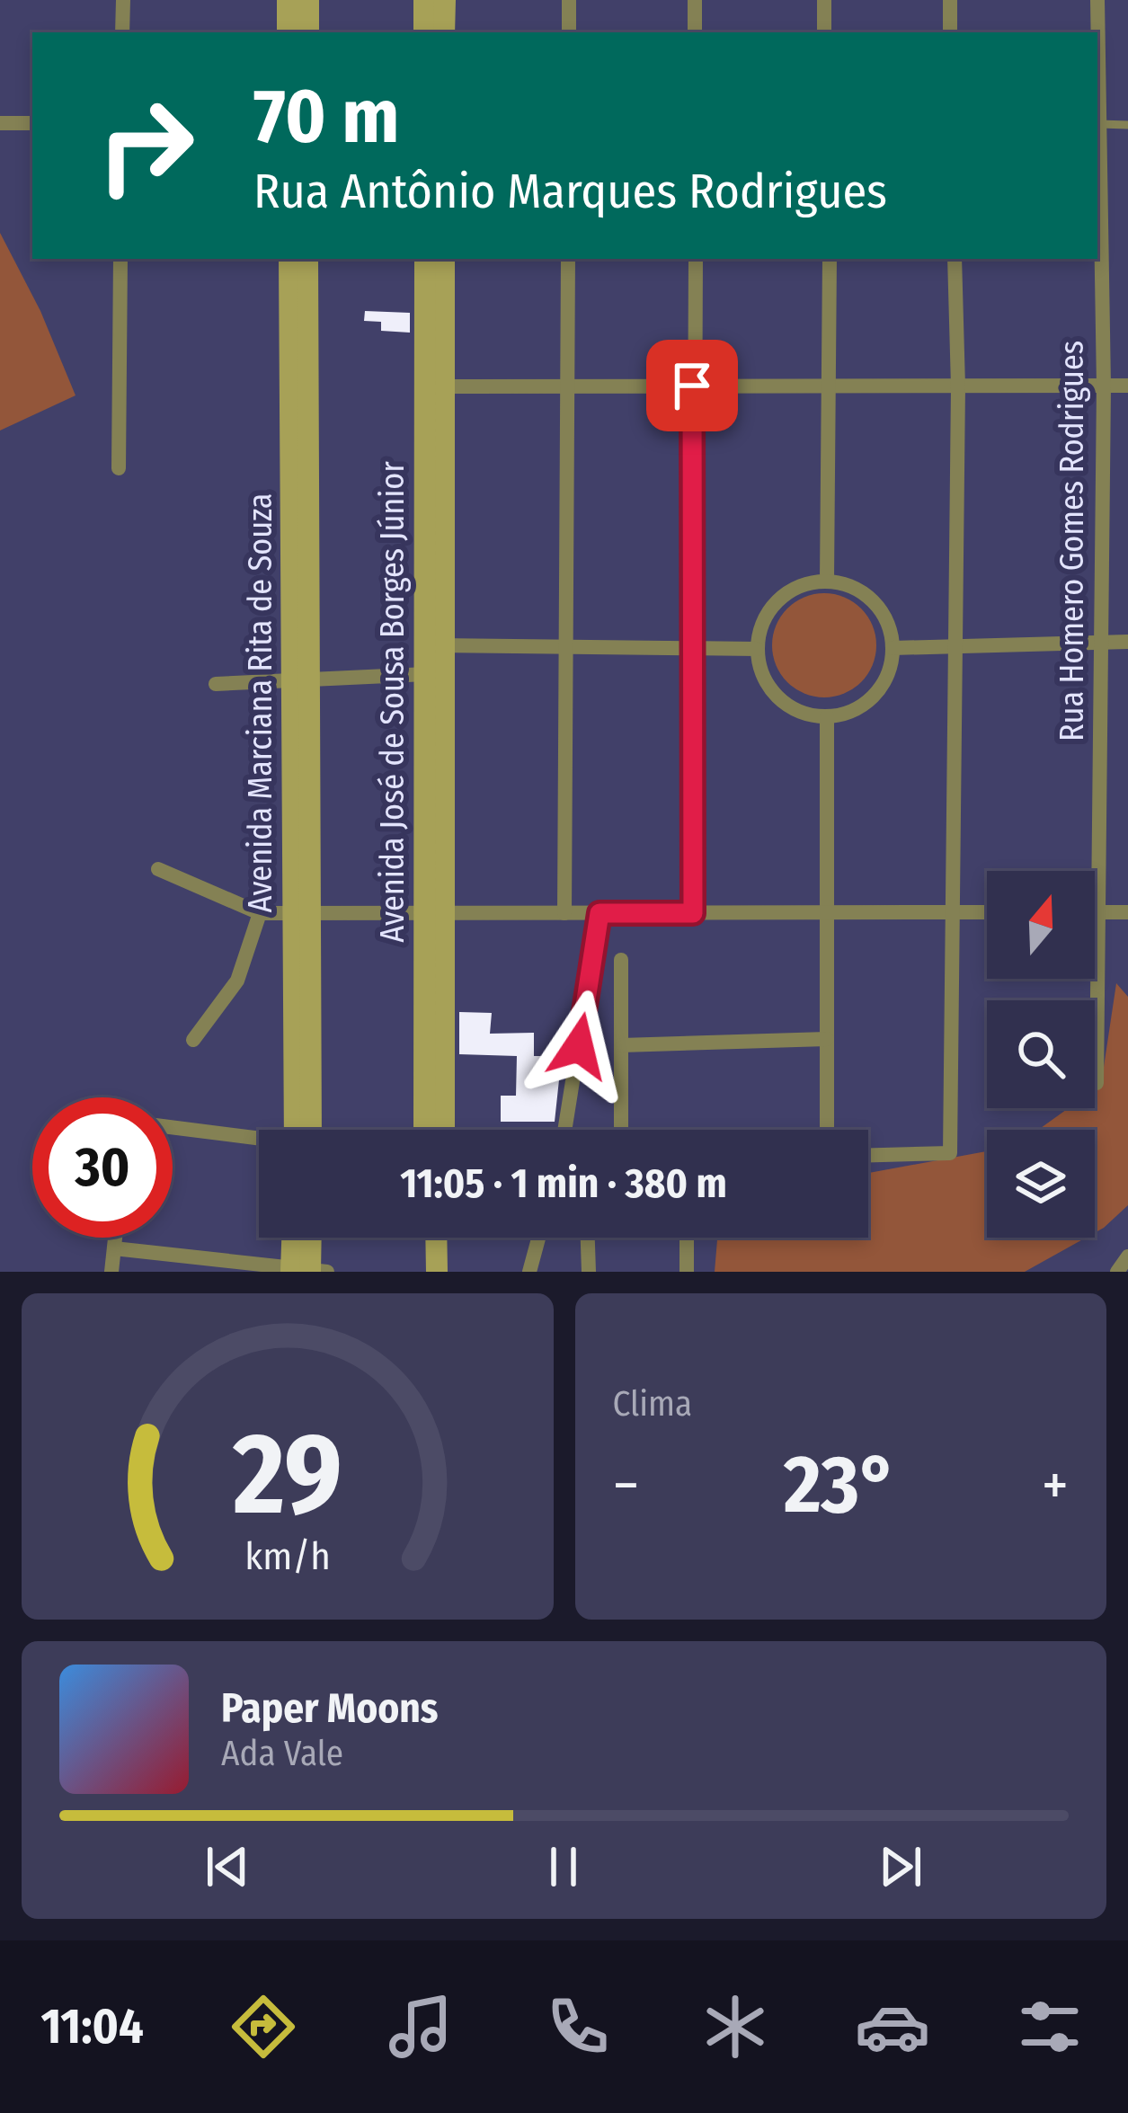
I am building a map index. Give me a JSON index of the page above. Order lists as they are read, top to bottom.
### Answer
{
  "streets": {
    "street": ["Rua Homero Gomes Rodrigues", "Avenida José de Sousa Borges Júnior", "Avenida Marciana Rita de Souza"]
  },
  "north": "top",
  "page": {
    "turn": ["70 m", "Rua Antônio Marques Rodrigues"],
    "limit": "30",
    "trip": "11:05 · 1 min · 380 m",
    "tile": "Clima",
    "heat": ["−", "23°", "+"],
    "song": ["Paper Moons", "Ada Vale"],
    "tabs": "11:04",
    "gauge": ["29", "km/h"]
  }
}
